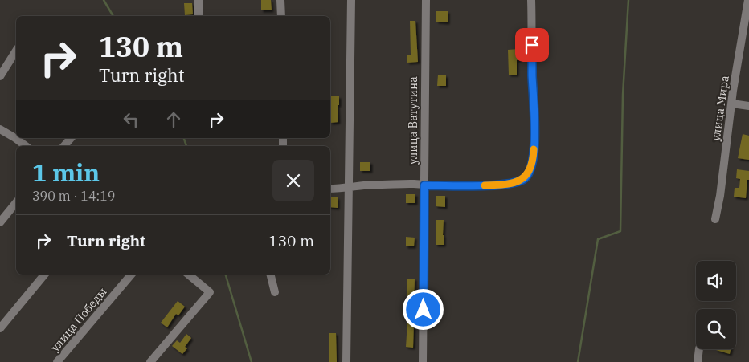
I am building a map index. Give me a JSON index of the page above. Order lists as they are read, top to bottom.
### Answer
{
  "streets": {
    "street": ["улица Мира", "улица Ватутина", "улица Победы"]
  },
  "page": {
    "turn": ["130 m", "Turn right"],
    "heading": ["1 min", "390 m · 14:19"],
    "list": [
      {
        "name": "Turn right",
        "value": "130 m"
      }
    ]
  }
}
